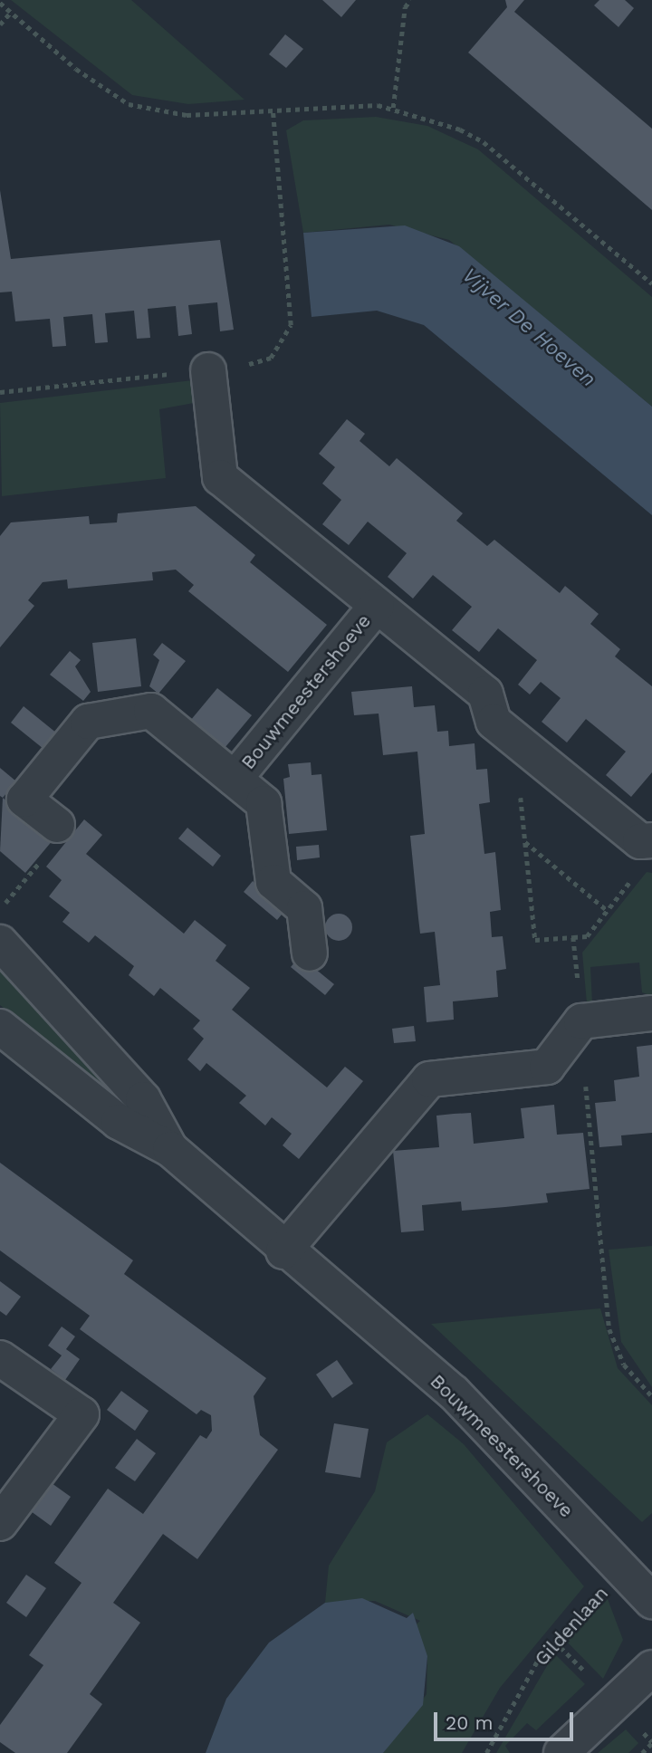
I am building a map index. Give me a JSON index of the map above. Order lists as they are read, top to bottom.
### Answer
{
  "streets": {
    "street": ["Bouwmeestershoeve"],
    "path": ["Gildenlaan"]
  },
  "crossings": [
    ["Bouwmeestershoeve", "Gildenlaan"]
  ],
  "water": ["Vijver De Hoeven"],
  "scale_bar": "20 m"
}
